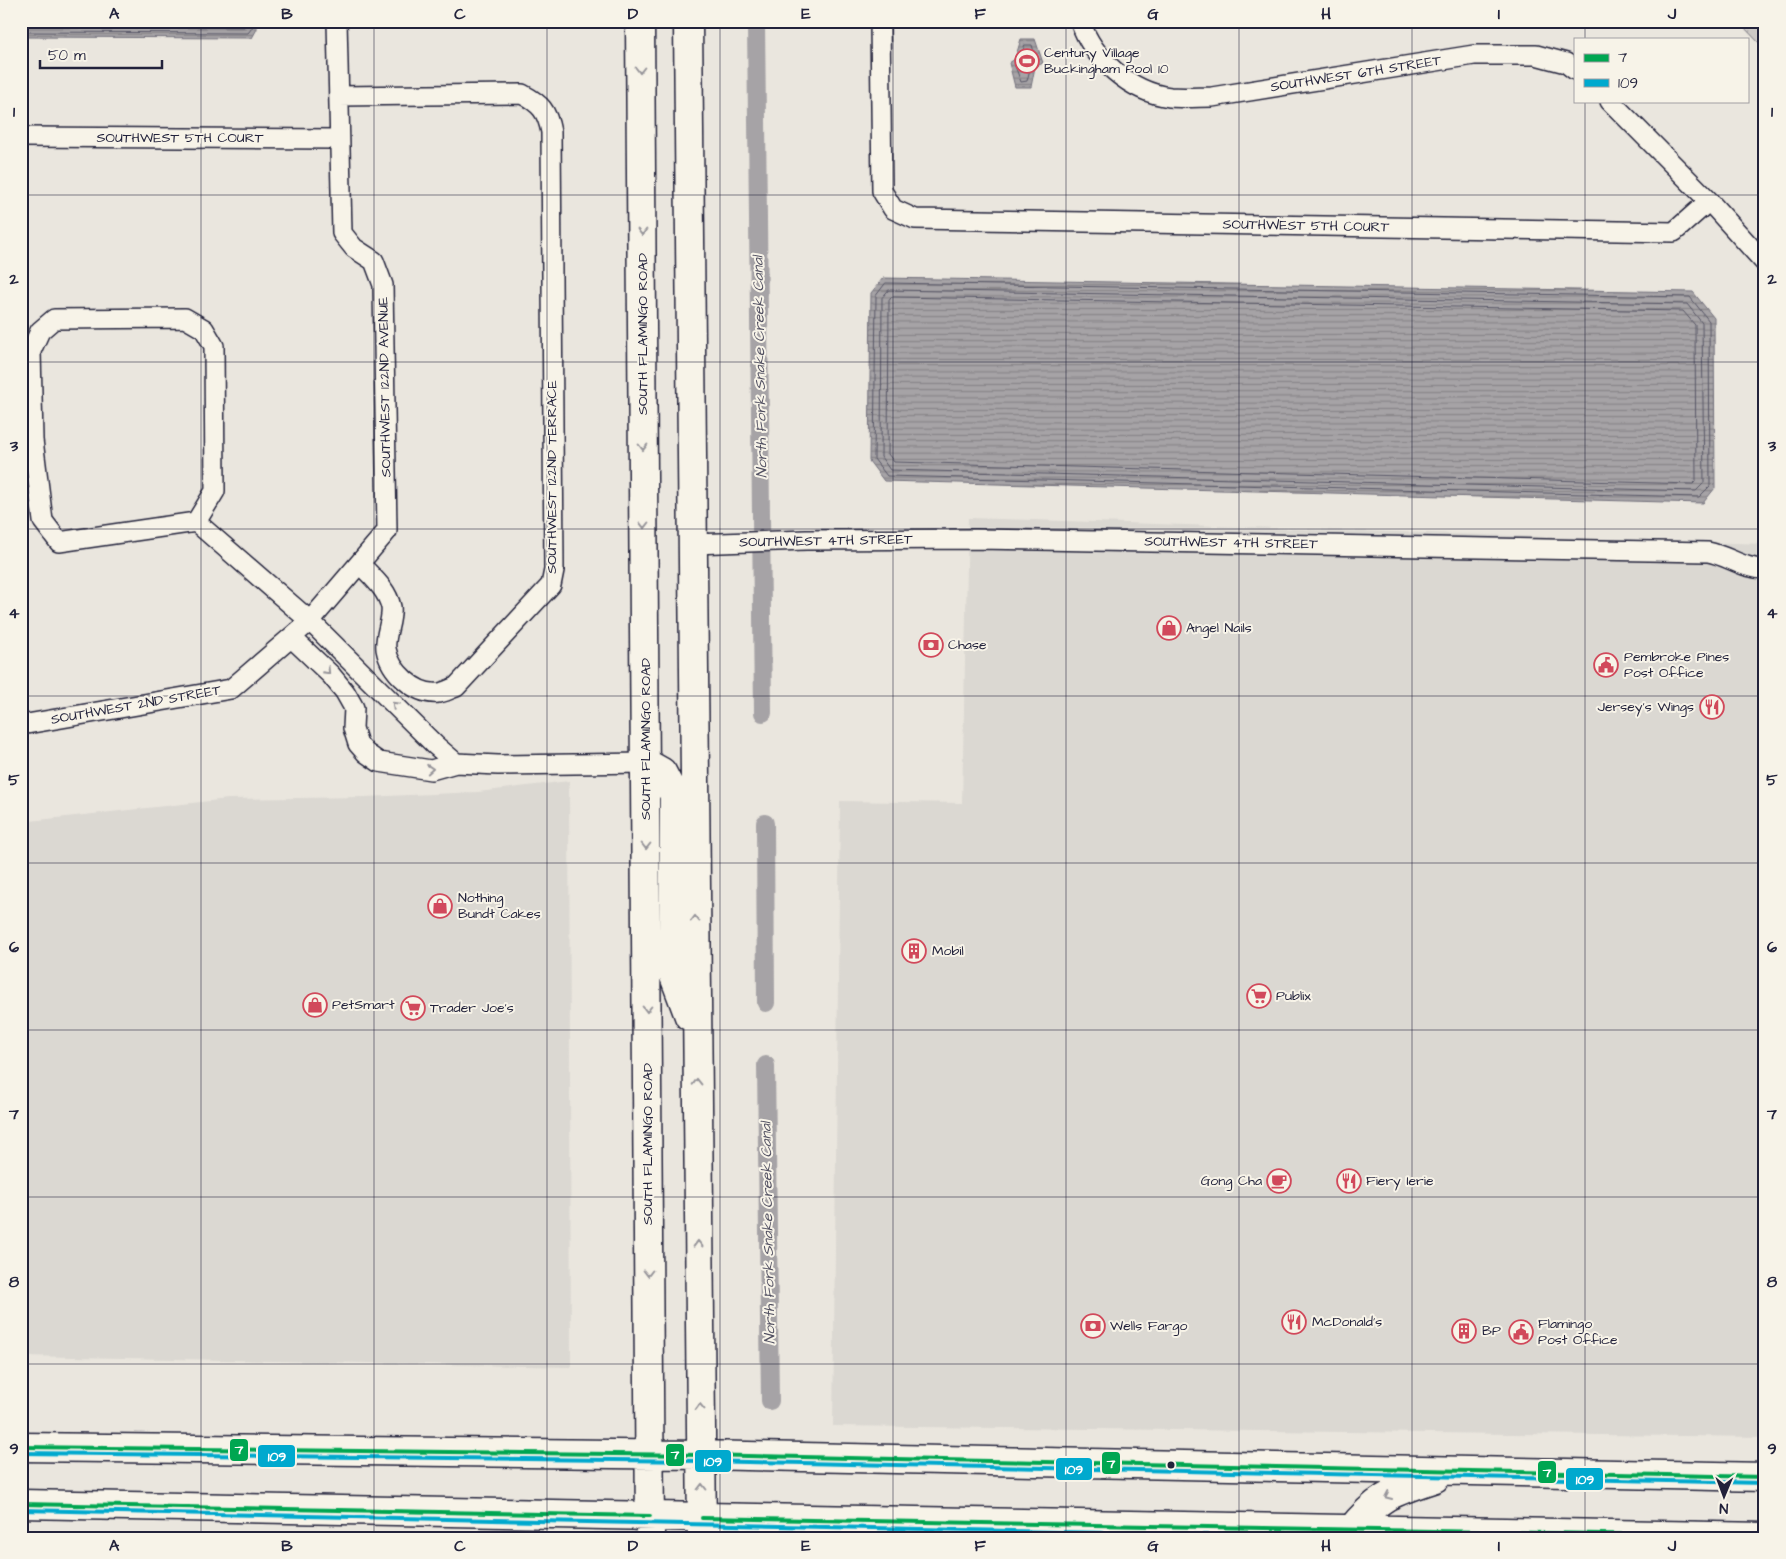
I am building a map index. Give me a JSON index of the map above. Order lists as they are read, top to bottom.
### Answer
{
  "streets": {
    "highway": ["SOUTH FLAMINGO ROAD"],
    "street": [
      "SOUTHWEST 6TH STREET",
      "SOUTHWEST 5TH COURT",
      "SOUTHWEST 122ND AVENUE",
      "SOUTHWEST 122ND TERRACE",
      "SOUTHWEST 4TH STREET",
      "SOUTHWEST 2ND STREET"
    ]
  },
  "crossings": [
    ["SOUTHWEST 5TH COURT", "SOUTHWEST 122ND AVENUE"],
    ["SOUTHWEST 122ND AVENUE", "SOUTHWEST 122ND TERRACE"],
    ["SOUTHWEST 122ND AVENUE", "SOUTHWEST 2ND STREET"]
  ],
  "water": ["North Fork Snake Creek Canal"],
  "places": {
    "sports": ["Century Village Buckingham Pool 10"],
    "shop": ["Angel Nails", "Nothing Bundt Cakes", "PetSmart"],
    "bank": ["Chase", "Wells Fargo"],
    "public building": ["Pembroke Pines Post Office", "Flamingo Post Office"],
    "restaurant": ["Jersey's Wings", "Fiery Ierie", "McDonald's"],
    "building": ["Mobil", "BP"],
    "supermarket": ["Publix", "Trader Joe's"],
    "cafe": ["Gong Cha"]
  },
  "lines": ["transit line 7", "transit line 109"],
  "legend": ["7", "109"],
  "scale_bar": "50 m",
  "north": "bottom",
  "grid": {
    "columns": [
      "A",
      "B",
      "C",
      "D",
      "E",
      "F",
      "G",
      "H",
      "I",
      "J"
    ],
    "rows": [
      "1",
      "2",
      "3",
      "4",
      "5",
      "6",
      "7",
      "8",
      "9"
    ]
  }
}
